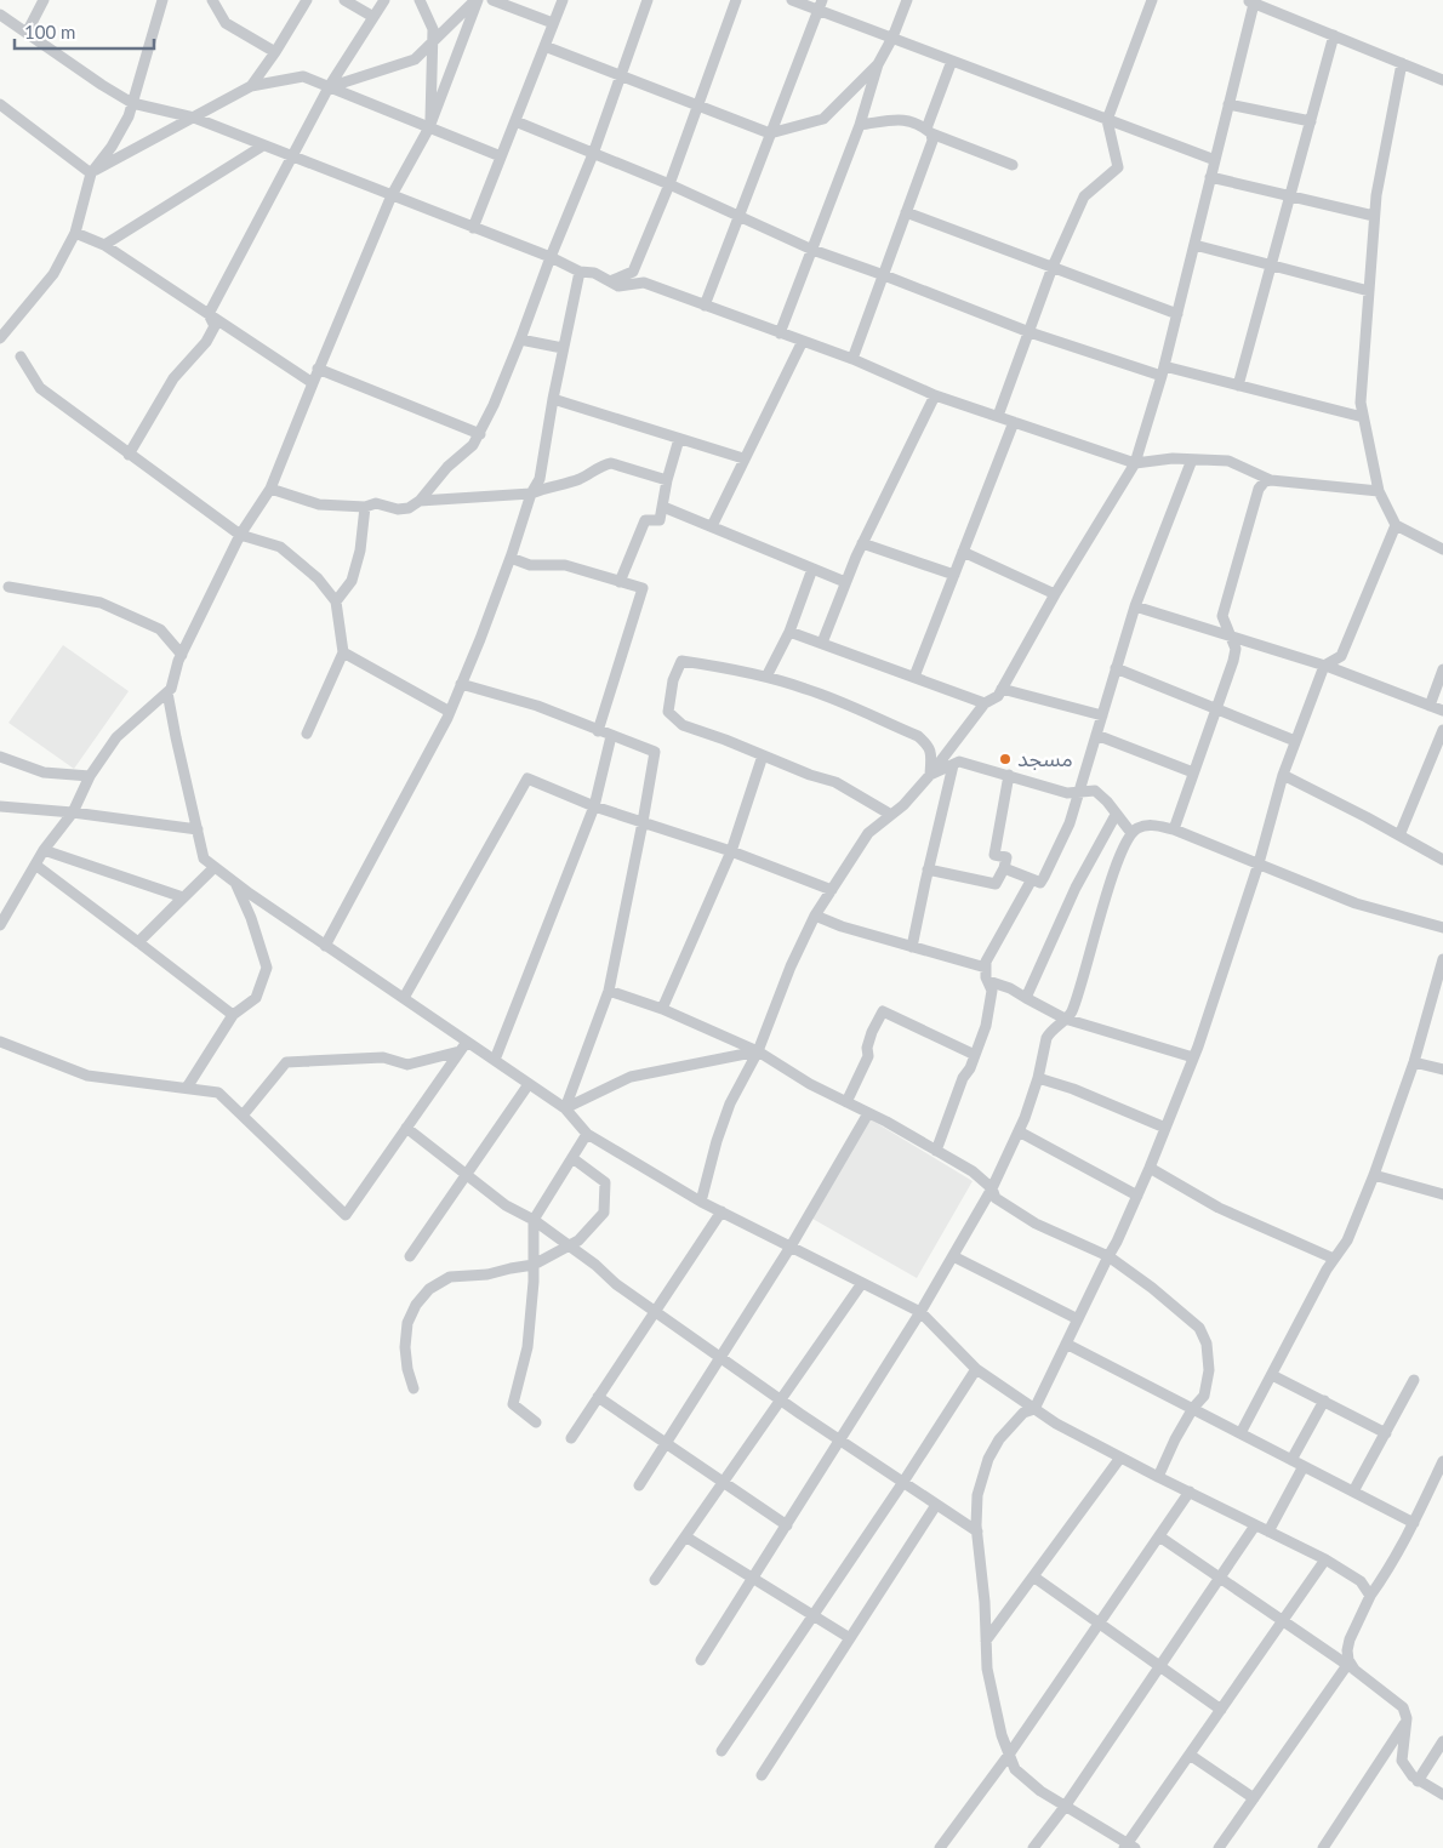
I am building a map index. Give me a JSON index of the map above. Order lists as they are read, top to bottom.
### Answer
{
  "places": ["مسجد"],
  "scale_bar": "100 m"
}
